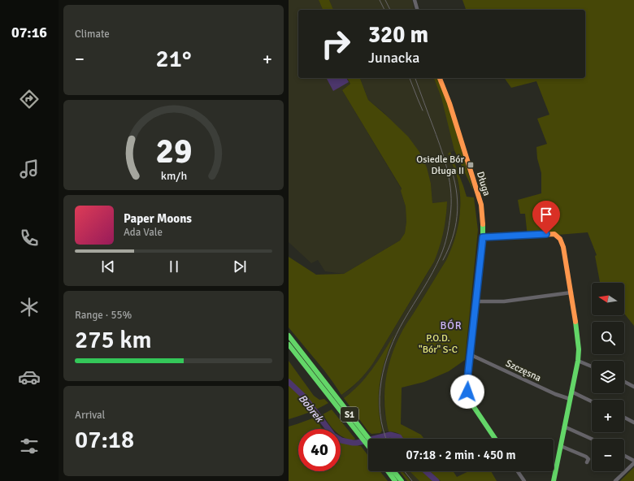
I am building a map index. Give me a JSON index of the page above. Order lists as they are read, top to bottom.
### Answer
{
  "streets": {
    "main road": ["Długa", "S1"],
    "street": ["Szczęsna"]
  },
  "crossings": [
    ["Długa", "Szczęsna"]
  ],
  "districts": ["BÓR"],
  "water": ["Bobrek"],
  "parks": ["P.O.D. \"Bór\" S-C"],
  "places": {
    "transit": ["Osiedle Bór Długa II"]
  },
  "north": "left",
  "page": {
    "tabs": "07:16",
    "tile": [
      "Climate",
      ["Range · 55%", "275 km"],
      ["Arrival", "07:18"]
    ],
    "turn": ["320 m", "Junacka"],
    "heat": ["−", "21°", "+"],
    "song": ["Paper Moons", "Ada Vale"],
    "map_buttons": ["+", "−"],
    "limit": "40",
    "trip": "07:18 · 2 min · 450 m",
    "gauge": ["29", "km/h"]
  }
}
